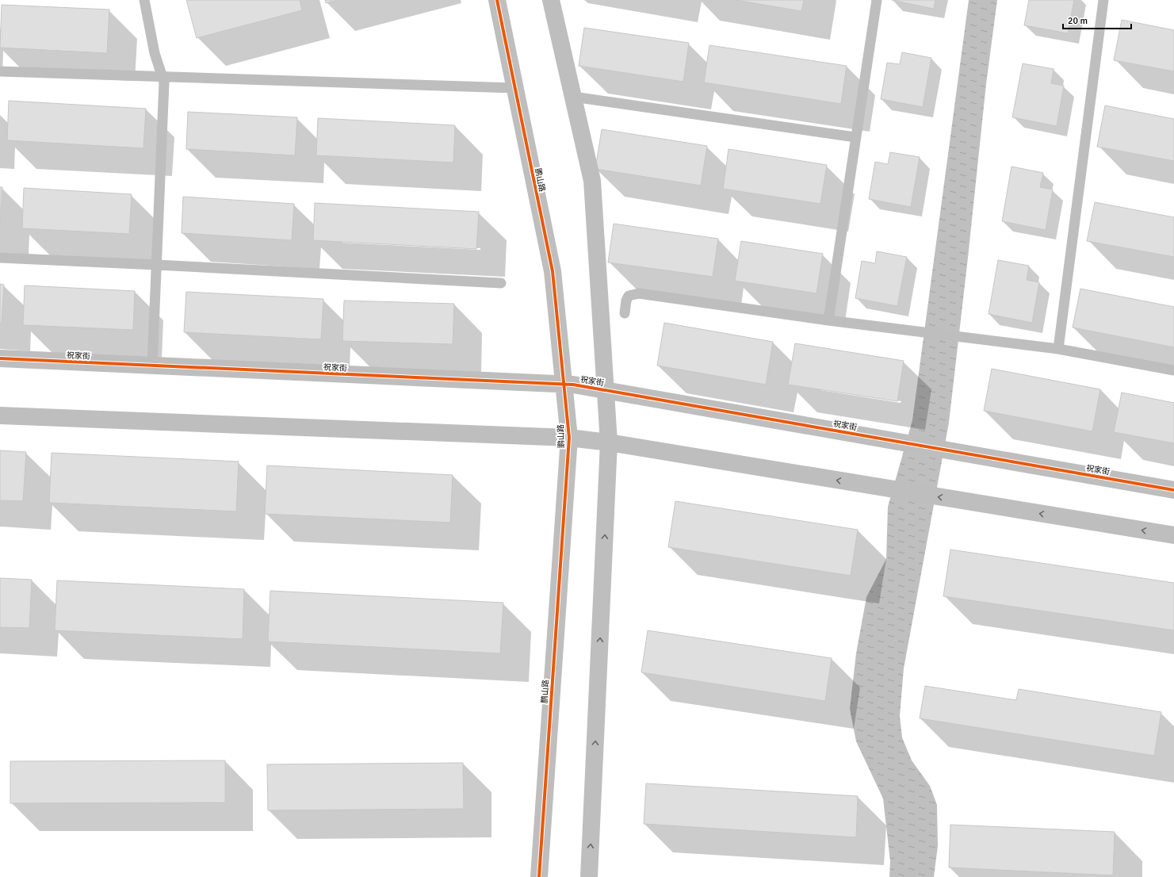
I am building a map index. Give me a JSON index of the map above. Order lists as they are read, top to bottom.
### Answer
{
  "streets": {
    "street": ["鹏山路", "祝家街"]
  },
  "crossings": [
    ["鹏山路", "祝家街"]
  ],
  "scale_bar": "20 m"
}
